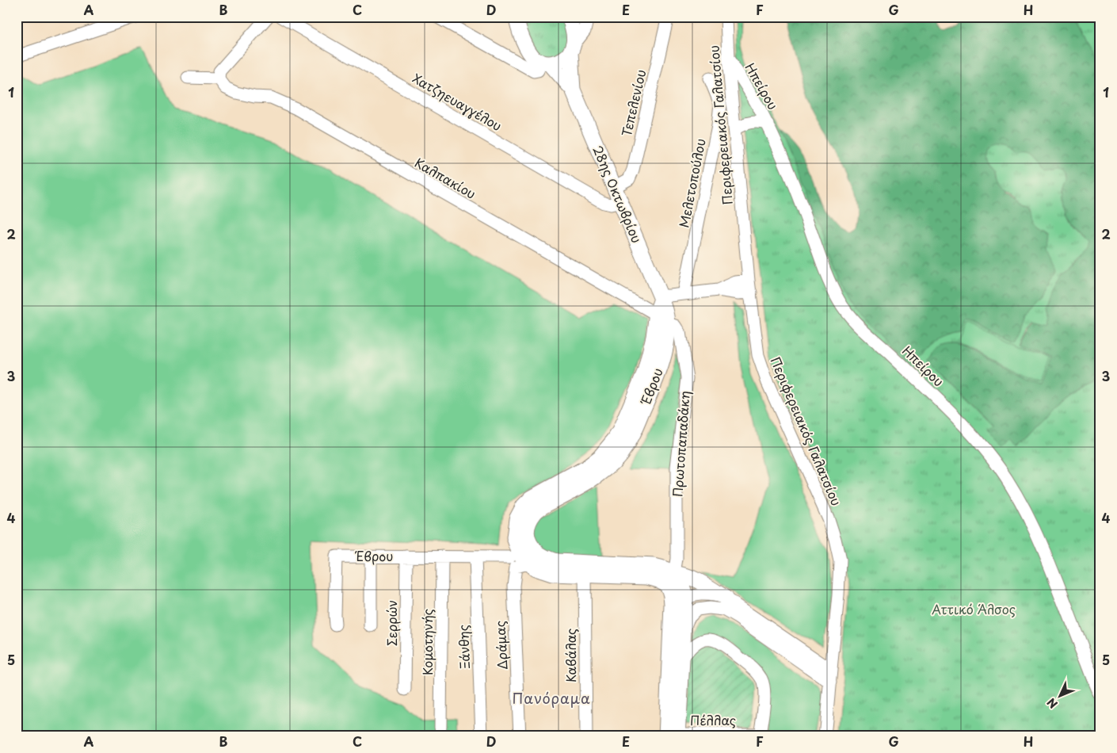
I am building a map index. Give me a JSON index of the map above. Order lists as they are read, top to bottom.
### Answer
{
  "streets": {
    "main road": ["28ης Οκτωβρίου", "Έβρου"],
    "street": [
      "Ηπείρου",
      "Χατζηευαγγέλου",
      "Τεπελενίου",
      "Περιφερειακός Γαλατσίου",
      "Καλπακίου",
      "Μελετοπούλου",
      "Πρωτοπαπαδάκη",
      "Σερρών",
      "Κομοτηνής",
      "Δράμας",
      "Ξάνθης",
      "Καβάλας",
      "Πέλλας"
    ]
  },
  "crossings": [
    ["Ηπείρου", "Περιφερειακός Γαλατσίου"],
    ["Χατζηευαγγέλου", "28ης Οκτωβρίου"],
    ["Τεπελενίου", "28ης Οκτωβρίου"],
    ["Καλπακίου", "28ης Οκτωβρίου"],
    ["Καλπακίου", "Έβρου"],
    ["28ης Οκτωβρίου", "Έβρου"],
    ["Έβρου", "Πρωτοπαπαδάκη"],
    ["Έβρου", "Σερρών"],
    ["Έβρου", "Κομοτηνής"],
    ["Έβρου", "Δράμας"],
    ["Έβρου", "Ξάνθης"],
    ["Έβρου", "Καβάλας"]
  ],
  "districts": ["Πανόραμα"],
  "parks": ["Αττικό Άλσος"],
  "north": "bottom left",
  "grid": {
    "columns": [
      "A",
      "B",
      "C",
      "D",
      "E",
      "F",
      "G",
      "H"
    ],
    "rows": [
      "1",
      "2",
      "3",
      "4",
      "5"
    ]
  }
}
